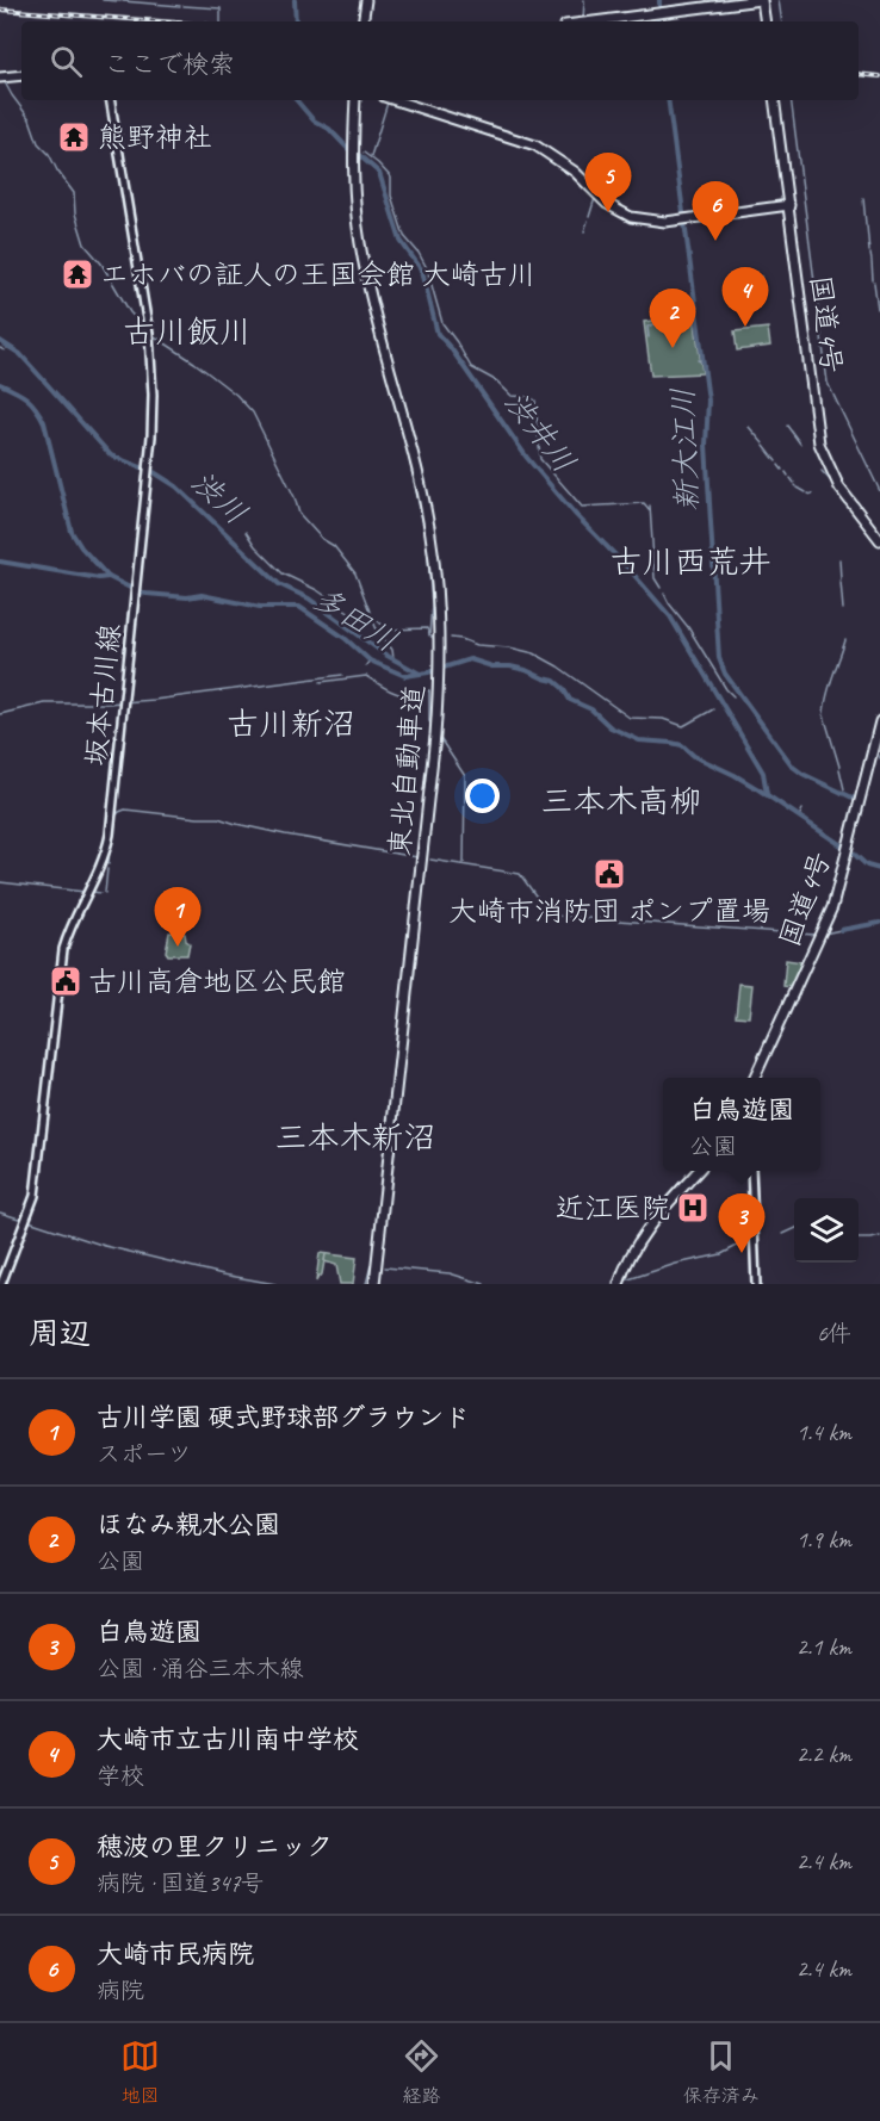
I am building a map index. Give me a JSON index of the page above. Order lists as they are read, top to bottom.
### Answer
{
  "streets": {
    "highway": ["国道4号", "東北自動車道"],
    "main road": ["坂本古川線"]
  },
  "districts": [
    "古川飯川",
    "古川西荒井",
    "古川新沼",
    "三本木高柳",
    "三本木新沼"
  ],
  "water": [
    "渋井川",
    "新大江川",
    "渋川",
    "多田川"
  ],
  "places": {
    "temple": ["熊野神社", "エホバの証人の王国会館 大崎古川"],
    "public building": ["大崎市消防団 ポンプ置場", "古川高倉地区公民館"],
    "hospital": ["近江医院"]
  },
  "page": {
    "search": "ここで検索",
    "pins": [
      "5",
      "6",
      "4",
      "2",
      "1",
      "3"
    ],
    "popup": ["白鳥遊園", "公園"],
    "heading": ["周辺", "6件"],
    "list": [
      {
        "mark": "1",
        "name": "古川学園 硬式野球部グラウンド",
        "note": "スポーツ",
        "value": "1.4 km"
      },
      {
        "mark": "2",
        "name": "ほなみ親水公園",
        "note": "公園",
        "value": "1.9 km"
      },
      {
        "mark": "3",
        "name": "白鳥遊園",
        "note": "公園 · 涌谷三本木線",
        "value": "2.1 km"
      },
      {
        "mark": "4",
        "name": "大崎市立古川南中学校",
        "note": "学校",
        "value": "2.2 km"
      },
      {
        "mark": "5",
        "name": "穂波の里クリニック",
        "note": "病院 · 国道347号",
        "value": "2.4 km"
      },
      {
        "mark": "6",
        "name": "大崎市民病院",
        "note": "病院",
        "value": "2.4 km"
      }
    ],
    "nav": ["地図", "経路", "保存済み"]
  }
}
